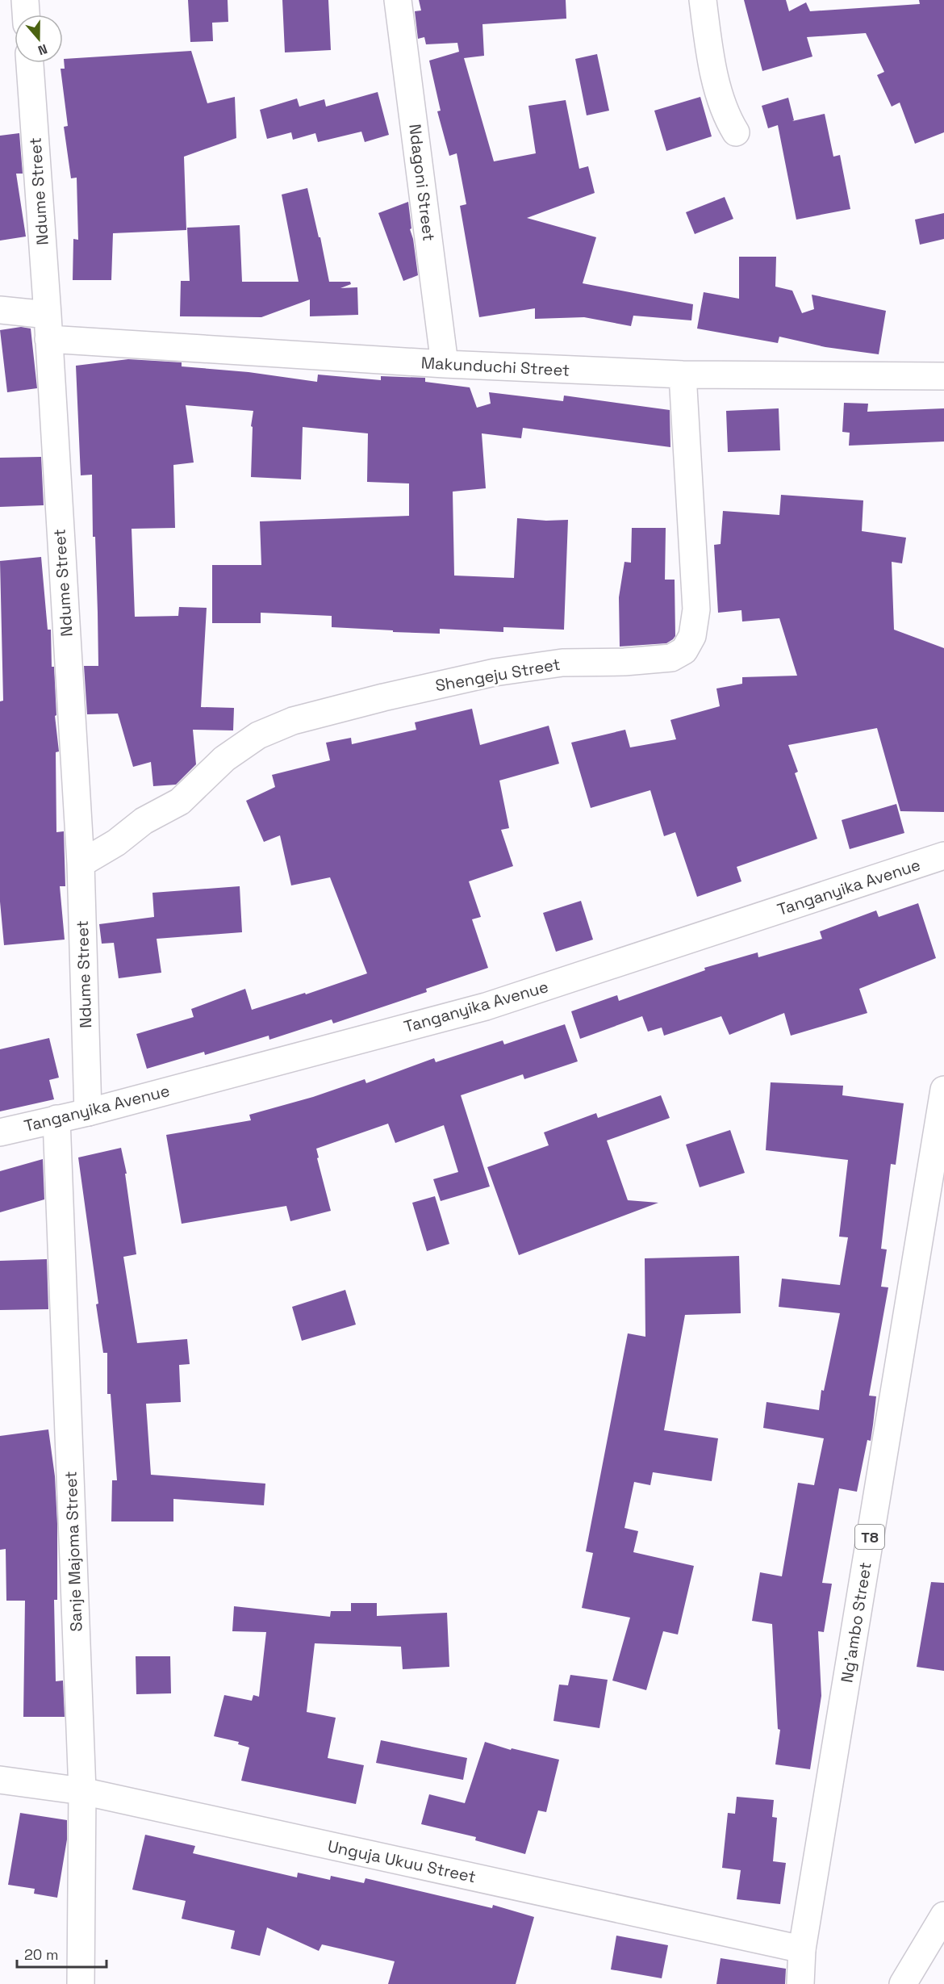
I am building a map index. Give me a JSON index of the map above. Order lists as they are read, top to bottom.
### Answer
{
  "streets": {
    "main road": [
      "Ndagoni Street",
      "Ndume Street",
      "Makunduchi Street",
      "Shengeju Street",
      "Tanganyika Avenue",
      "T8",
      "Sanje Majoma Street",
      "Ng’ambo Street",
      "Unguja Ukuu Street"
    ]
  },
  "crossings": [
    ["Ndagoni Street", "Makunduchi Street"],
    ["Ndume Street", "Makunduchi Street"],
    ["Ndume Street", "Shengeju Street"],
    ["Ndume Street", "Tanganyika Avenue"],
    ["Makunduchi Street", "Shengeju Street"],
    ["Tanganyika Avenue", "Sanje Majoma Street"],
    ["Sanje Majoma Street", "Unguja Ukuu Street"],
    ["Ng’ambo Street", "Unguja Ukuu Street"]
  ],
  "scale_bar": "20 m",
  "north": "bottom"
}
